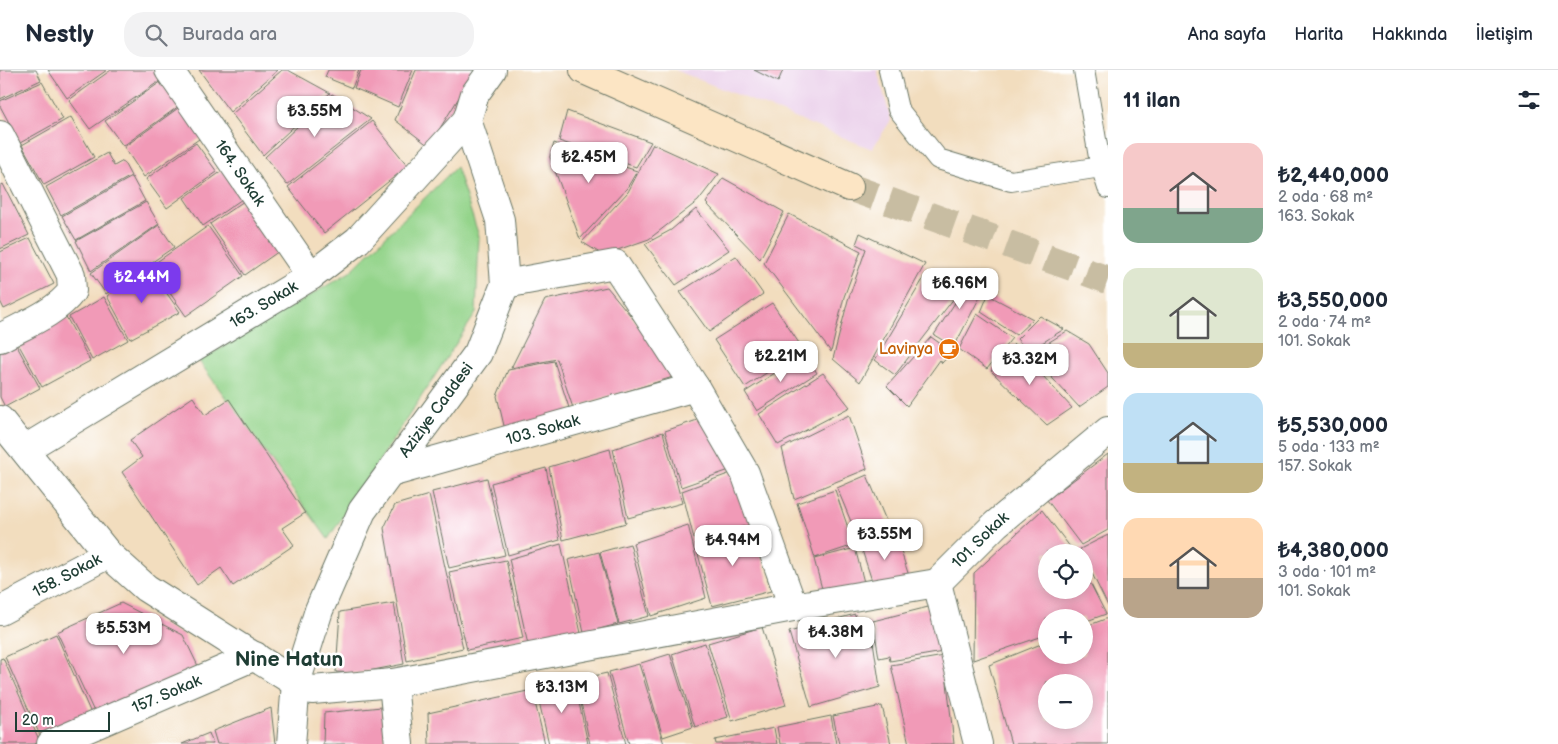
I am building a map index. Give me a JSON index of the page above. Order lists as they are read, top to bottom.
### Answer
{
  "streets": {
    "street": [
      "164. Sokak",
      "163. Sokak",
      "Aziziye Caddesi",
      "103. Sokak",
      "101. Sokak",
      "158. Sokak",
      "157. Sokak"
    ]
  },
  "crossings": [
    ["164. Sokak", "163. Sokak"],
    ["163. Sokak", "Aziziye Caddesi"],
    ["Aziziye Caddesi", "103. Sokak"]
  ],
  "districts": ["Nine Hatun"],
  "places": {
    "cafe": ["Lavinya"]
  },
  "scale_bar": "20 m",
  "page": {
    "header": "Nestly",
    "search": "Burada ara",
    "nav": [
      "Ana sayfa",
      "Harita",
      "Hakkında",
      "İletişim"
    ],
    "heading": "11 ilan",
    "price": [
      "₺3.55M",
      "₺2.45M",
      "₺2.44M",
      "₺6.96M",
      "₺2.21M",
      "₺3.32M",
      "₺3.55M",
      "₺4.94M",
      "₺5.53M",
      "₺4.38M",
      "₺3.13M"
    ],
    "list": [
      {
        "name": "₺2,440,000",
        "note": "2 oda · 68 m² · 163. Sokak"
      },
      {
        "name": "₺3,550,000",
        "note": "2 oda · 74 m² · 101. Sokak"
      },
      {
        "name": "₺5,530,000",
        "note": "5 oda · 133 m² · 157. Sokak"
      },
      {
        "name": "₺4,380,000",
        "note": "3 oda · 101 m² · 101. Sokak"
      }
    ],
    "map_buttons": ["+", "−"],
    "scale": "20 m"
  }
}
